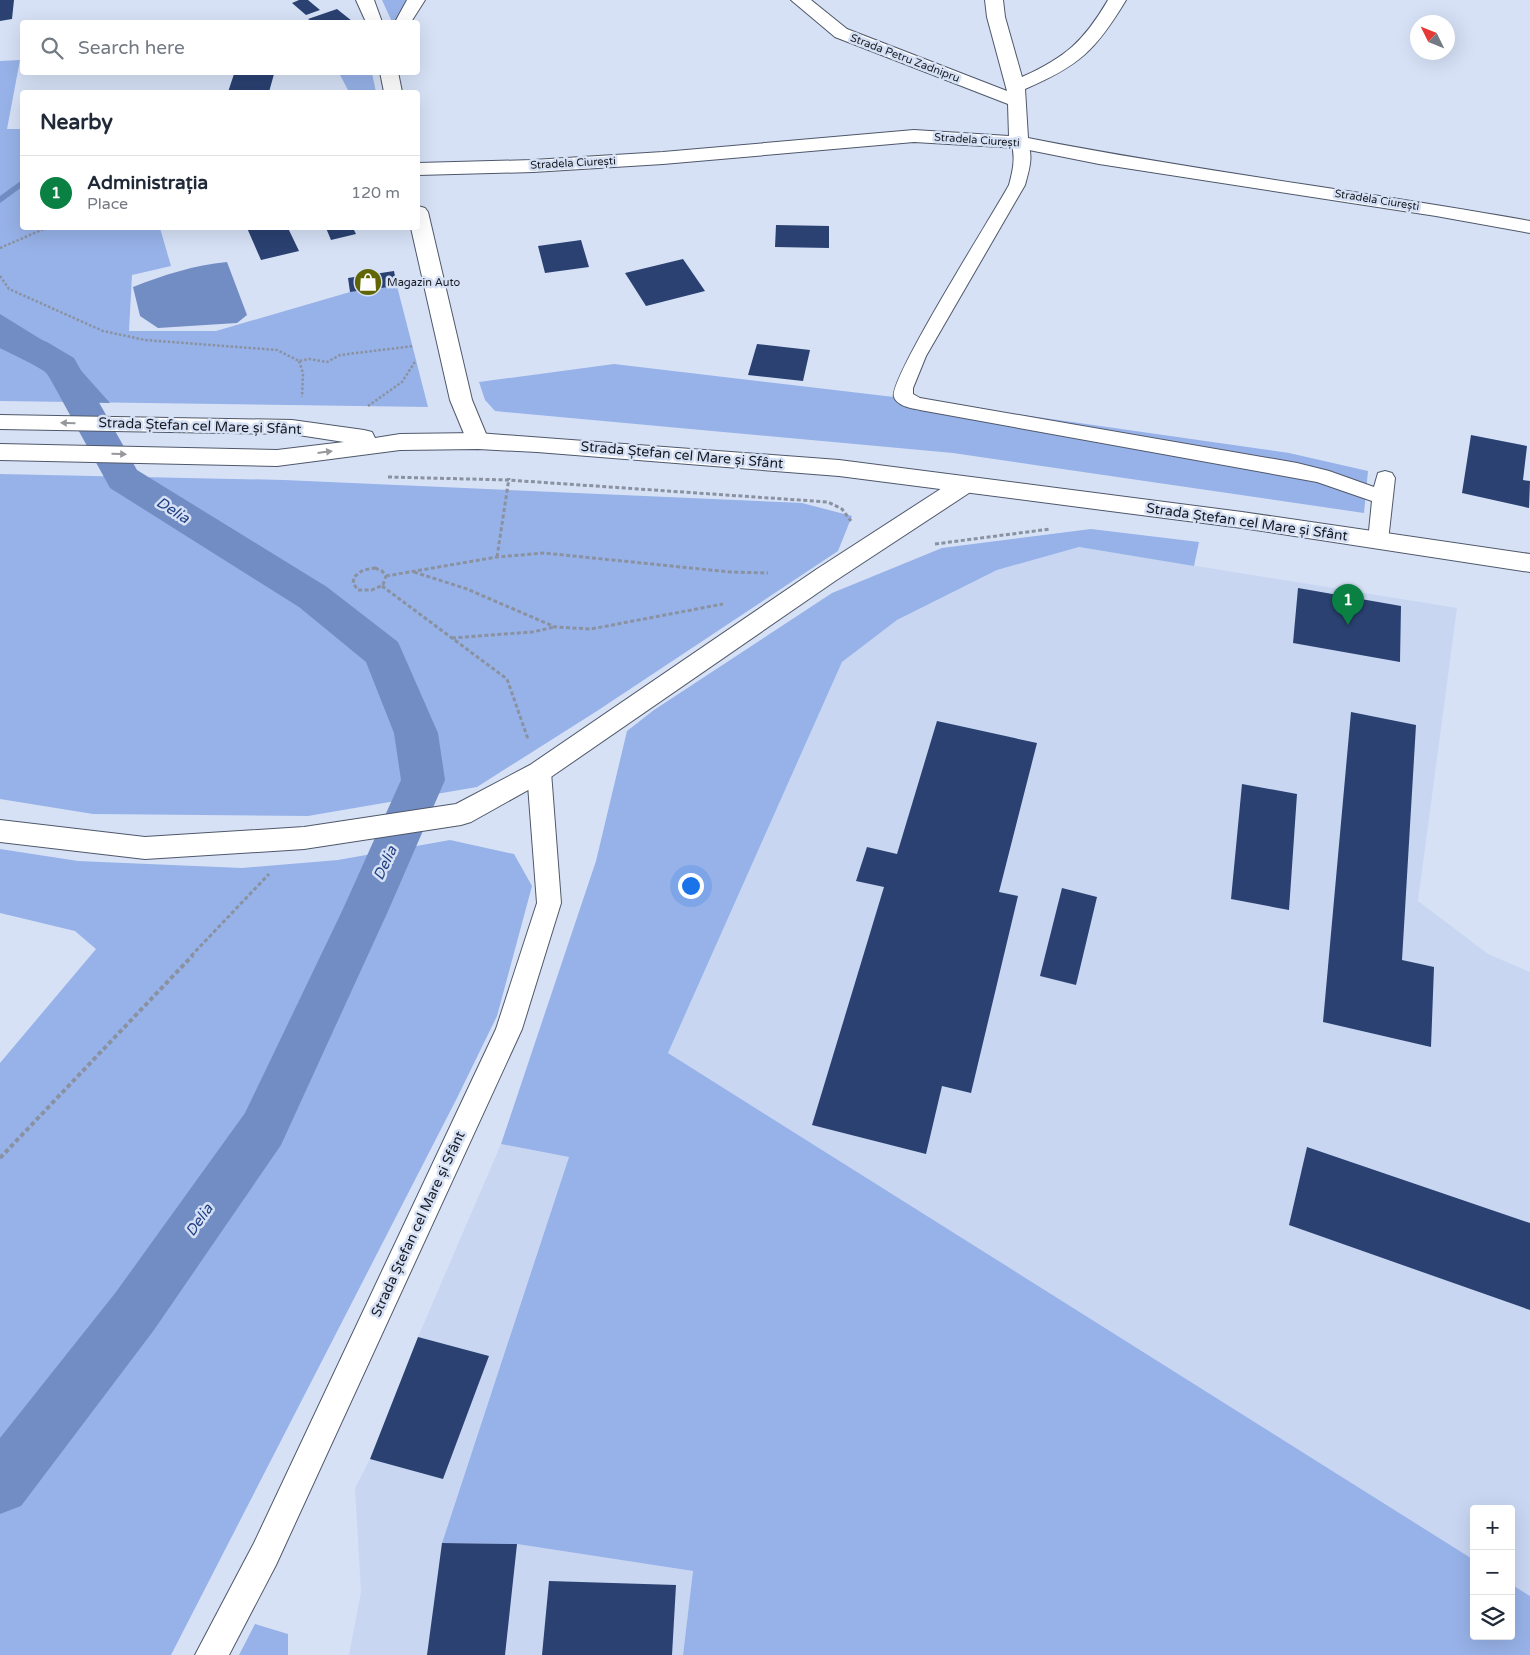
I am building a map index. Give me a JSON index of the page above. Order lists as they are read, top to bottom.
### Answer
{
  "streets": {
    "street": ["Strada Petru Zadnipru", "Stradela Ciurești", "Strada Ștefan cel Mare și Sfânt"]
  },
  "water": ["Delia"],
  "places": {
    "shop": ["Magazin Auto"]
  },
  "north": "top left",
  "page": {
    "search": "Search here",
    "heading": "Nearby",
    "list": [
      {
        "mark": "1",
        "name": "Administrația",
        "note": "Place",
        "value": "120 m"
      }
    ],
    "pins": "1",
    "map_buttons": ["+", "−"]
  }
}
